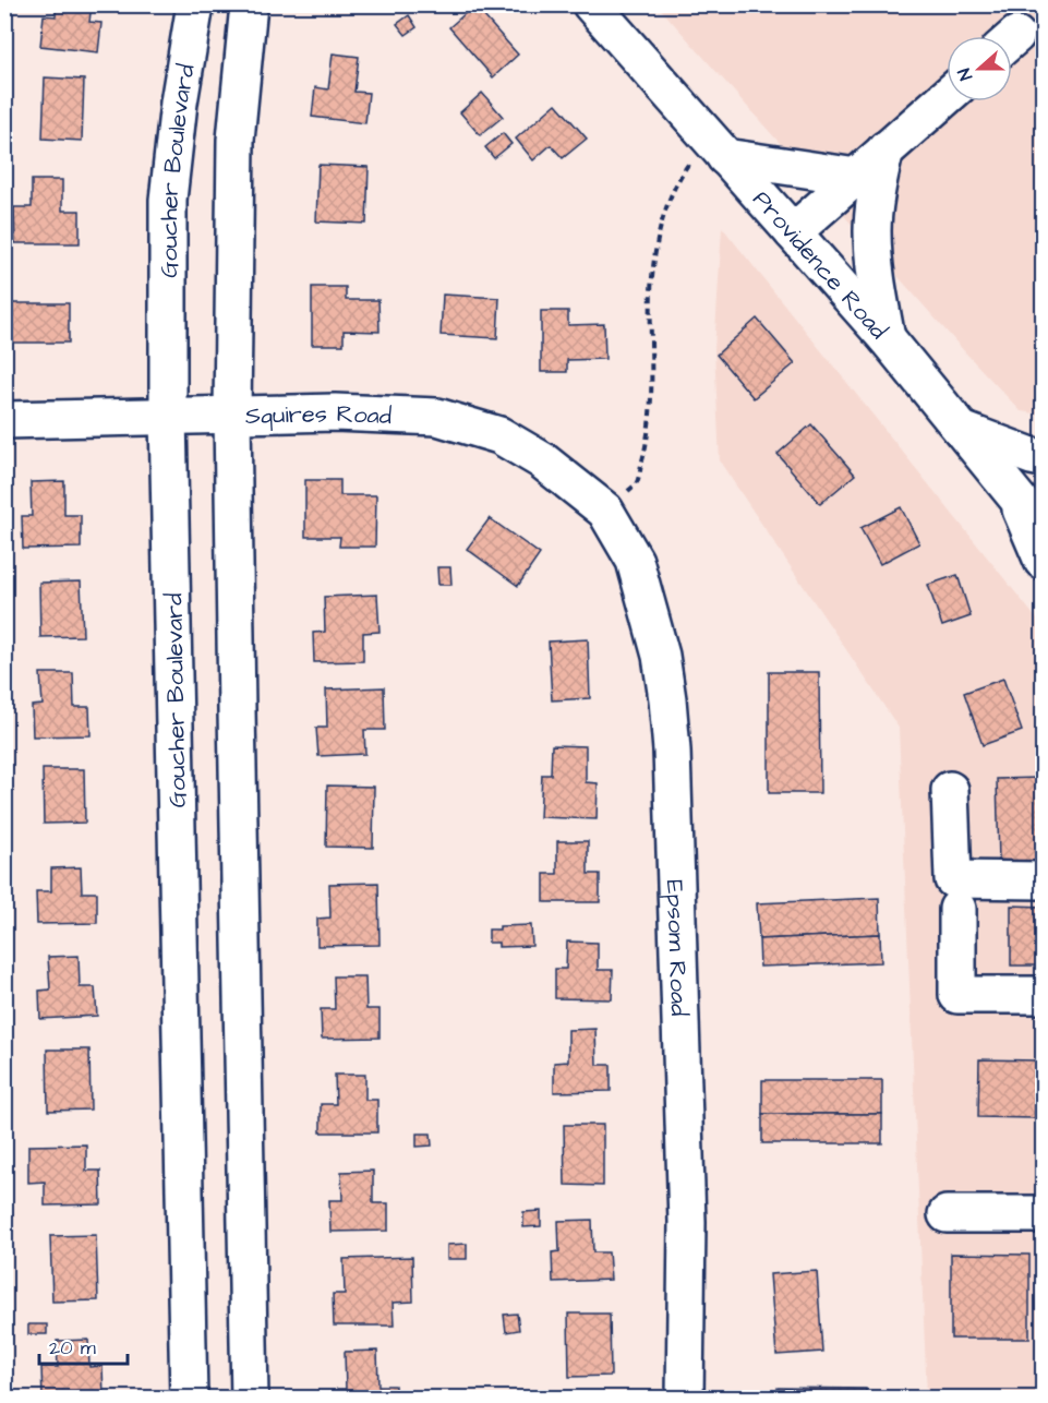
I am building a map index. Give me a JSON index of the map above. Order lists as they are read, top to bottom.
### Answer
{
  "streets": {
    "main road": [
      "Goucher Boulevard",
      "Providence Road",
      "Squires Road",
      "Epsom Road"
    ]
  },
  "crossings": [
    ["Goucher Boulevard", "Squires Road"],
    ["Squires Road", "Epsom Road"]
  ],
  "scale_bar": "20 m",
  "north": "left"
}
